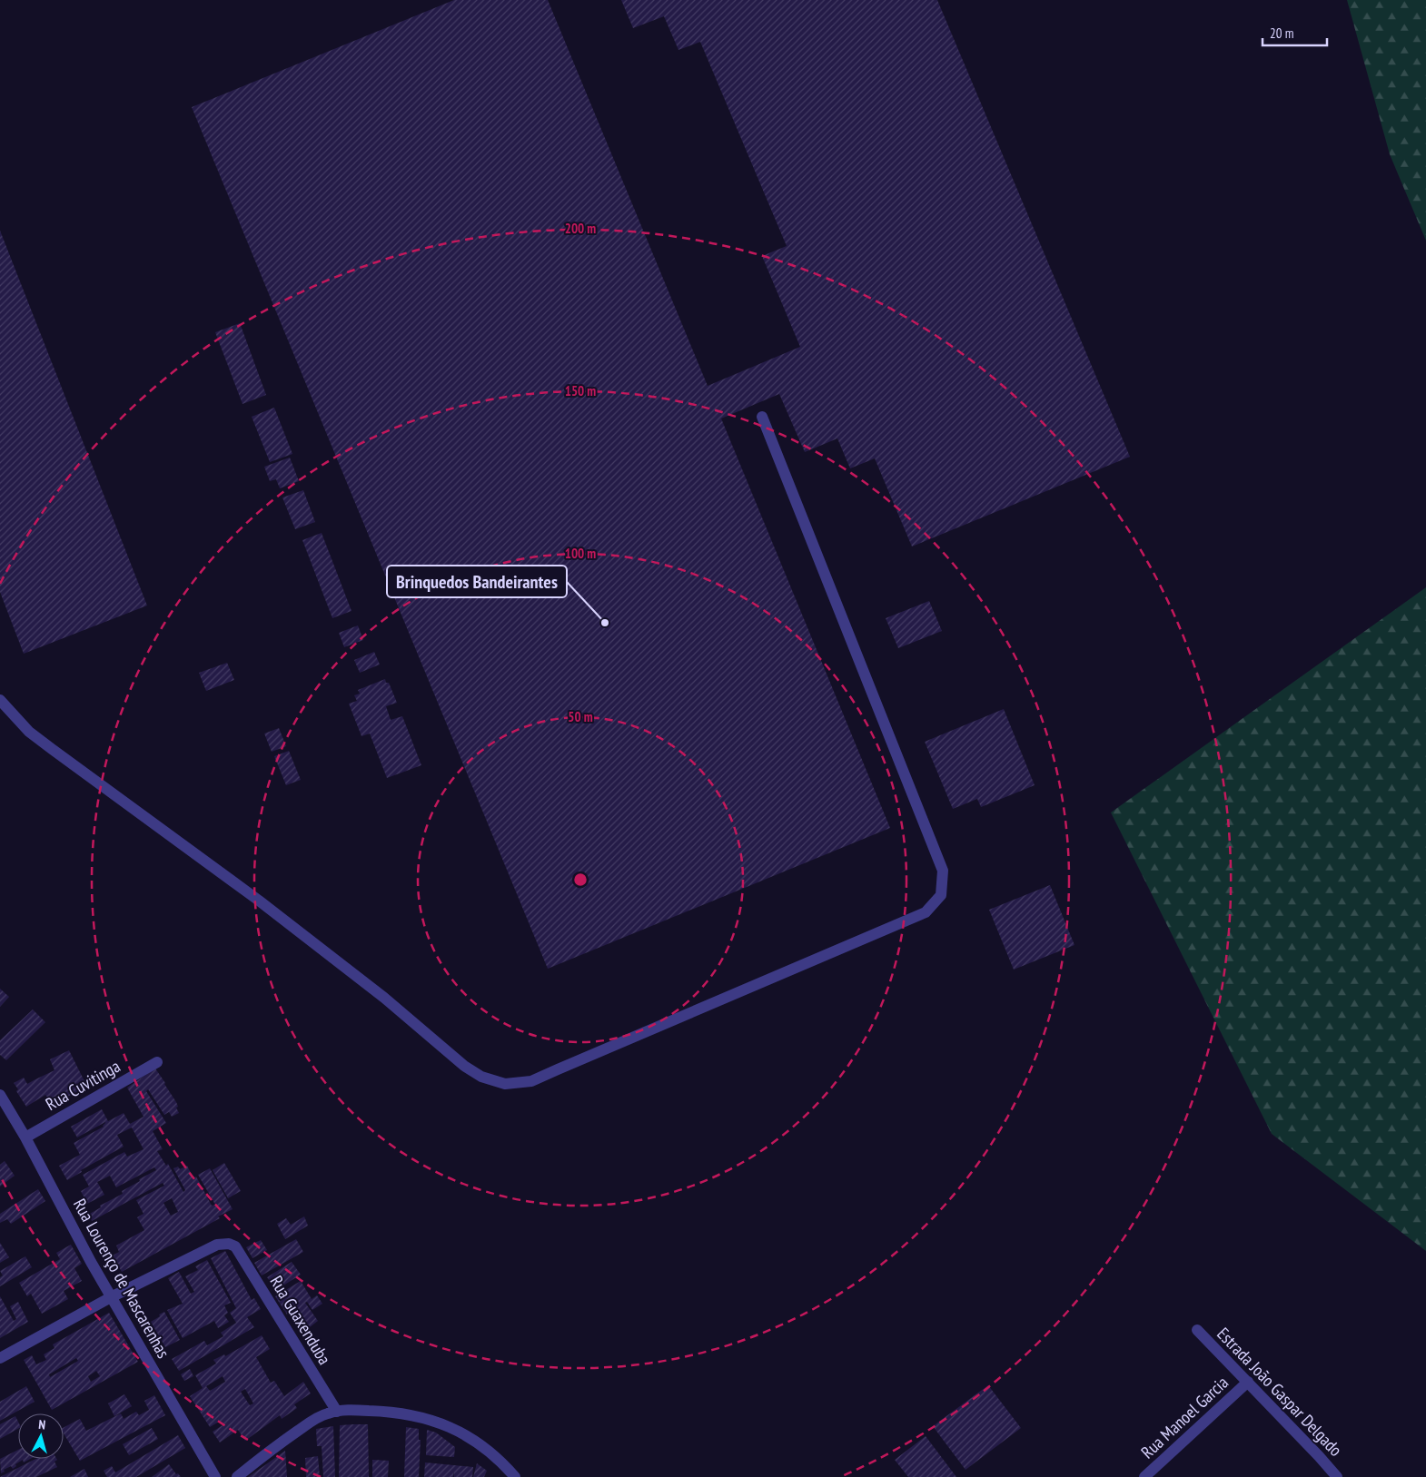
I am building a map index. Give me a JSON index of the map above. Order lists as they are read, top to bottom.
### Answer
{
  "streets": {
    "street": [
      "Rua Cuvitinga",
      "Rua Lourenço de Mascarenhas",
      "Rua Guaxenduba",
      "Estrada João Gaspar Delgado",
      "Rua Manoel Garcia"
    ]
  },
  "crossings": [
    ["Rua Cuvitinga", "Rua Lourenço de Mascarenhas"],
    ["Rua Lourenço de Mascarenhas", "Rua Guaxenduba"],
    ["Estrada João Gaspar Delgado", "Rua Manoel Garcia"]
  ],
  "places": ["Brinquedos Bandeirantes"],
  "scale_bar": "20 m",
  "north": "top",
  "rings": [
    "200 m",
    "150 m",
    "100 m",
    "50 m"
  ]
}
